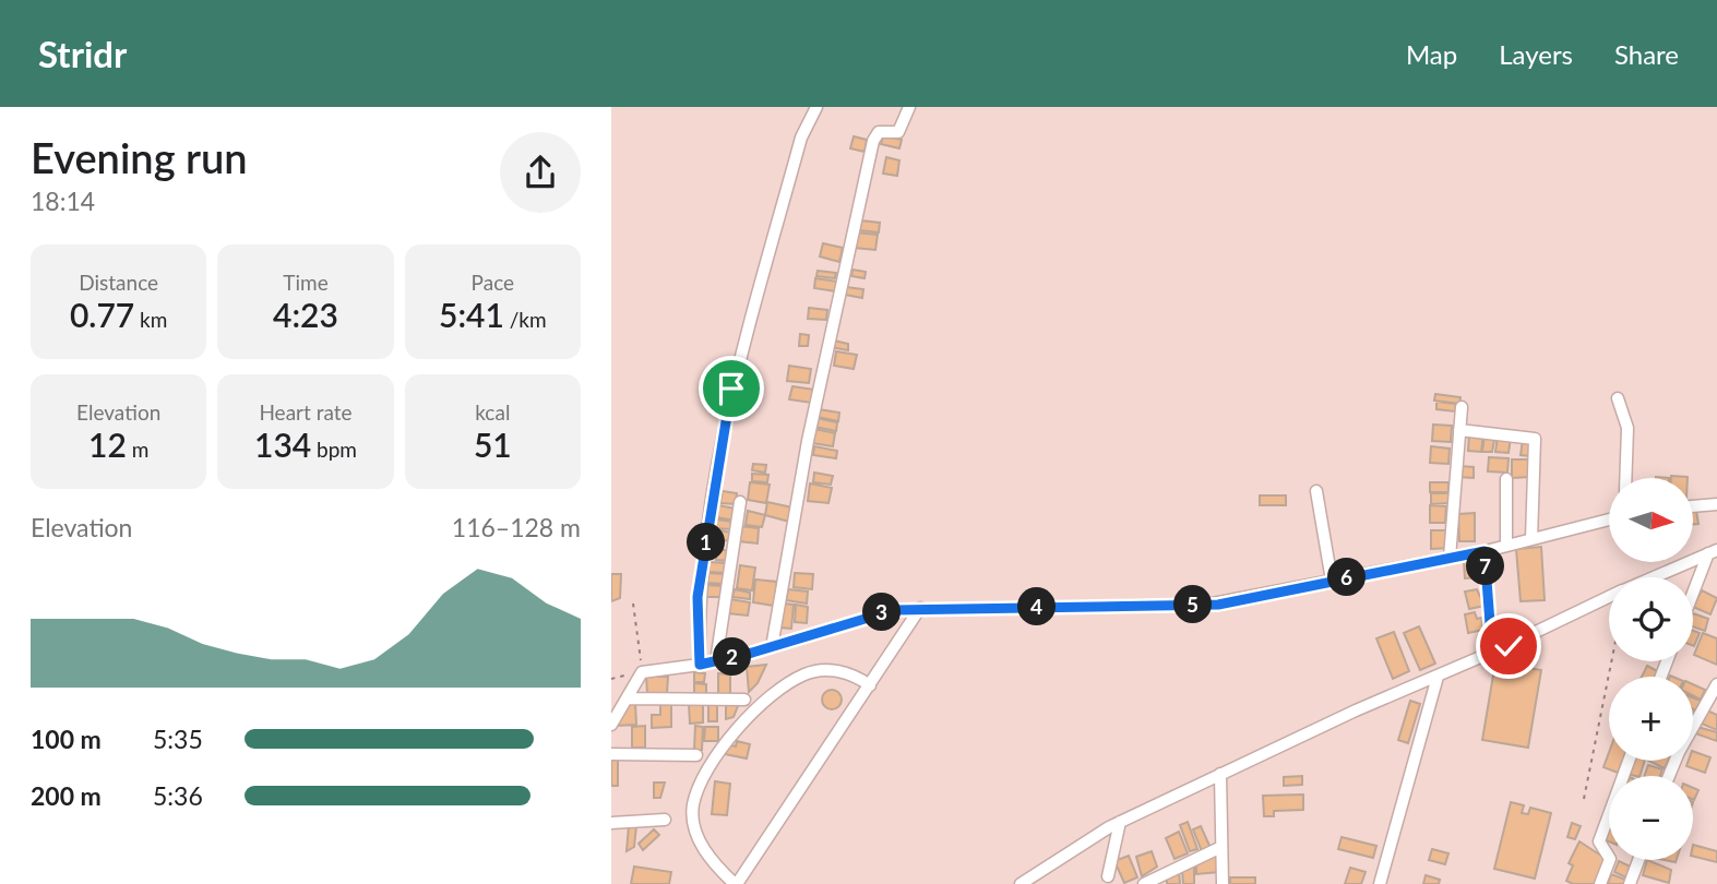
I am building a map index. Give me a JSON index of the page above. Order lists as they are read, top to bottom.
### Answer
{
  "north": "right",
  "page": {
    "header": "Stridr",
    "nav": ["Map", "Layers", "Share"],
    "heading": ["Evening run", "18:14"],
    "stats": [
      ["Distance", "0.77 km"],
      ["Time", "4:23"],
      ["Pace", "5:41 /km"],
      ["Elevation", "12 m"],
      ["Heart rate", "134 bpm"],
      ["kcal", "51"]
    ],
    "map_buttons": ["+", "−"],
    "chart": ["Elevation", "116–128 m"],
    "pins": [
      "1",
      "7",
      "6",
      "5",
      "4",
      "3",
      "2"
    ],
    "list": [
      {
        "name": "100 m",
        "note": "5:35"
      },
      {
        "name": "200 m",
        "note": "5:36"
      }
    ]
  }
}
